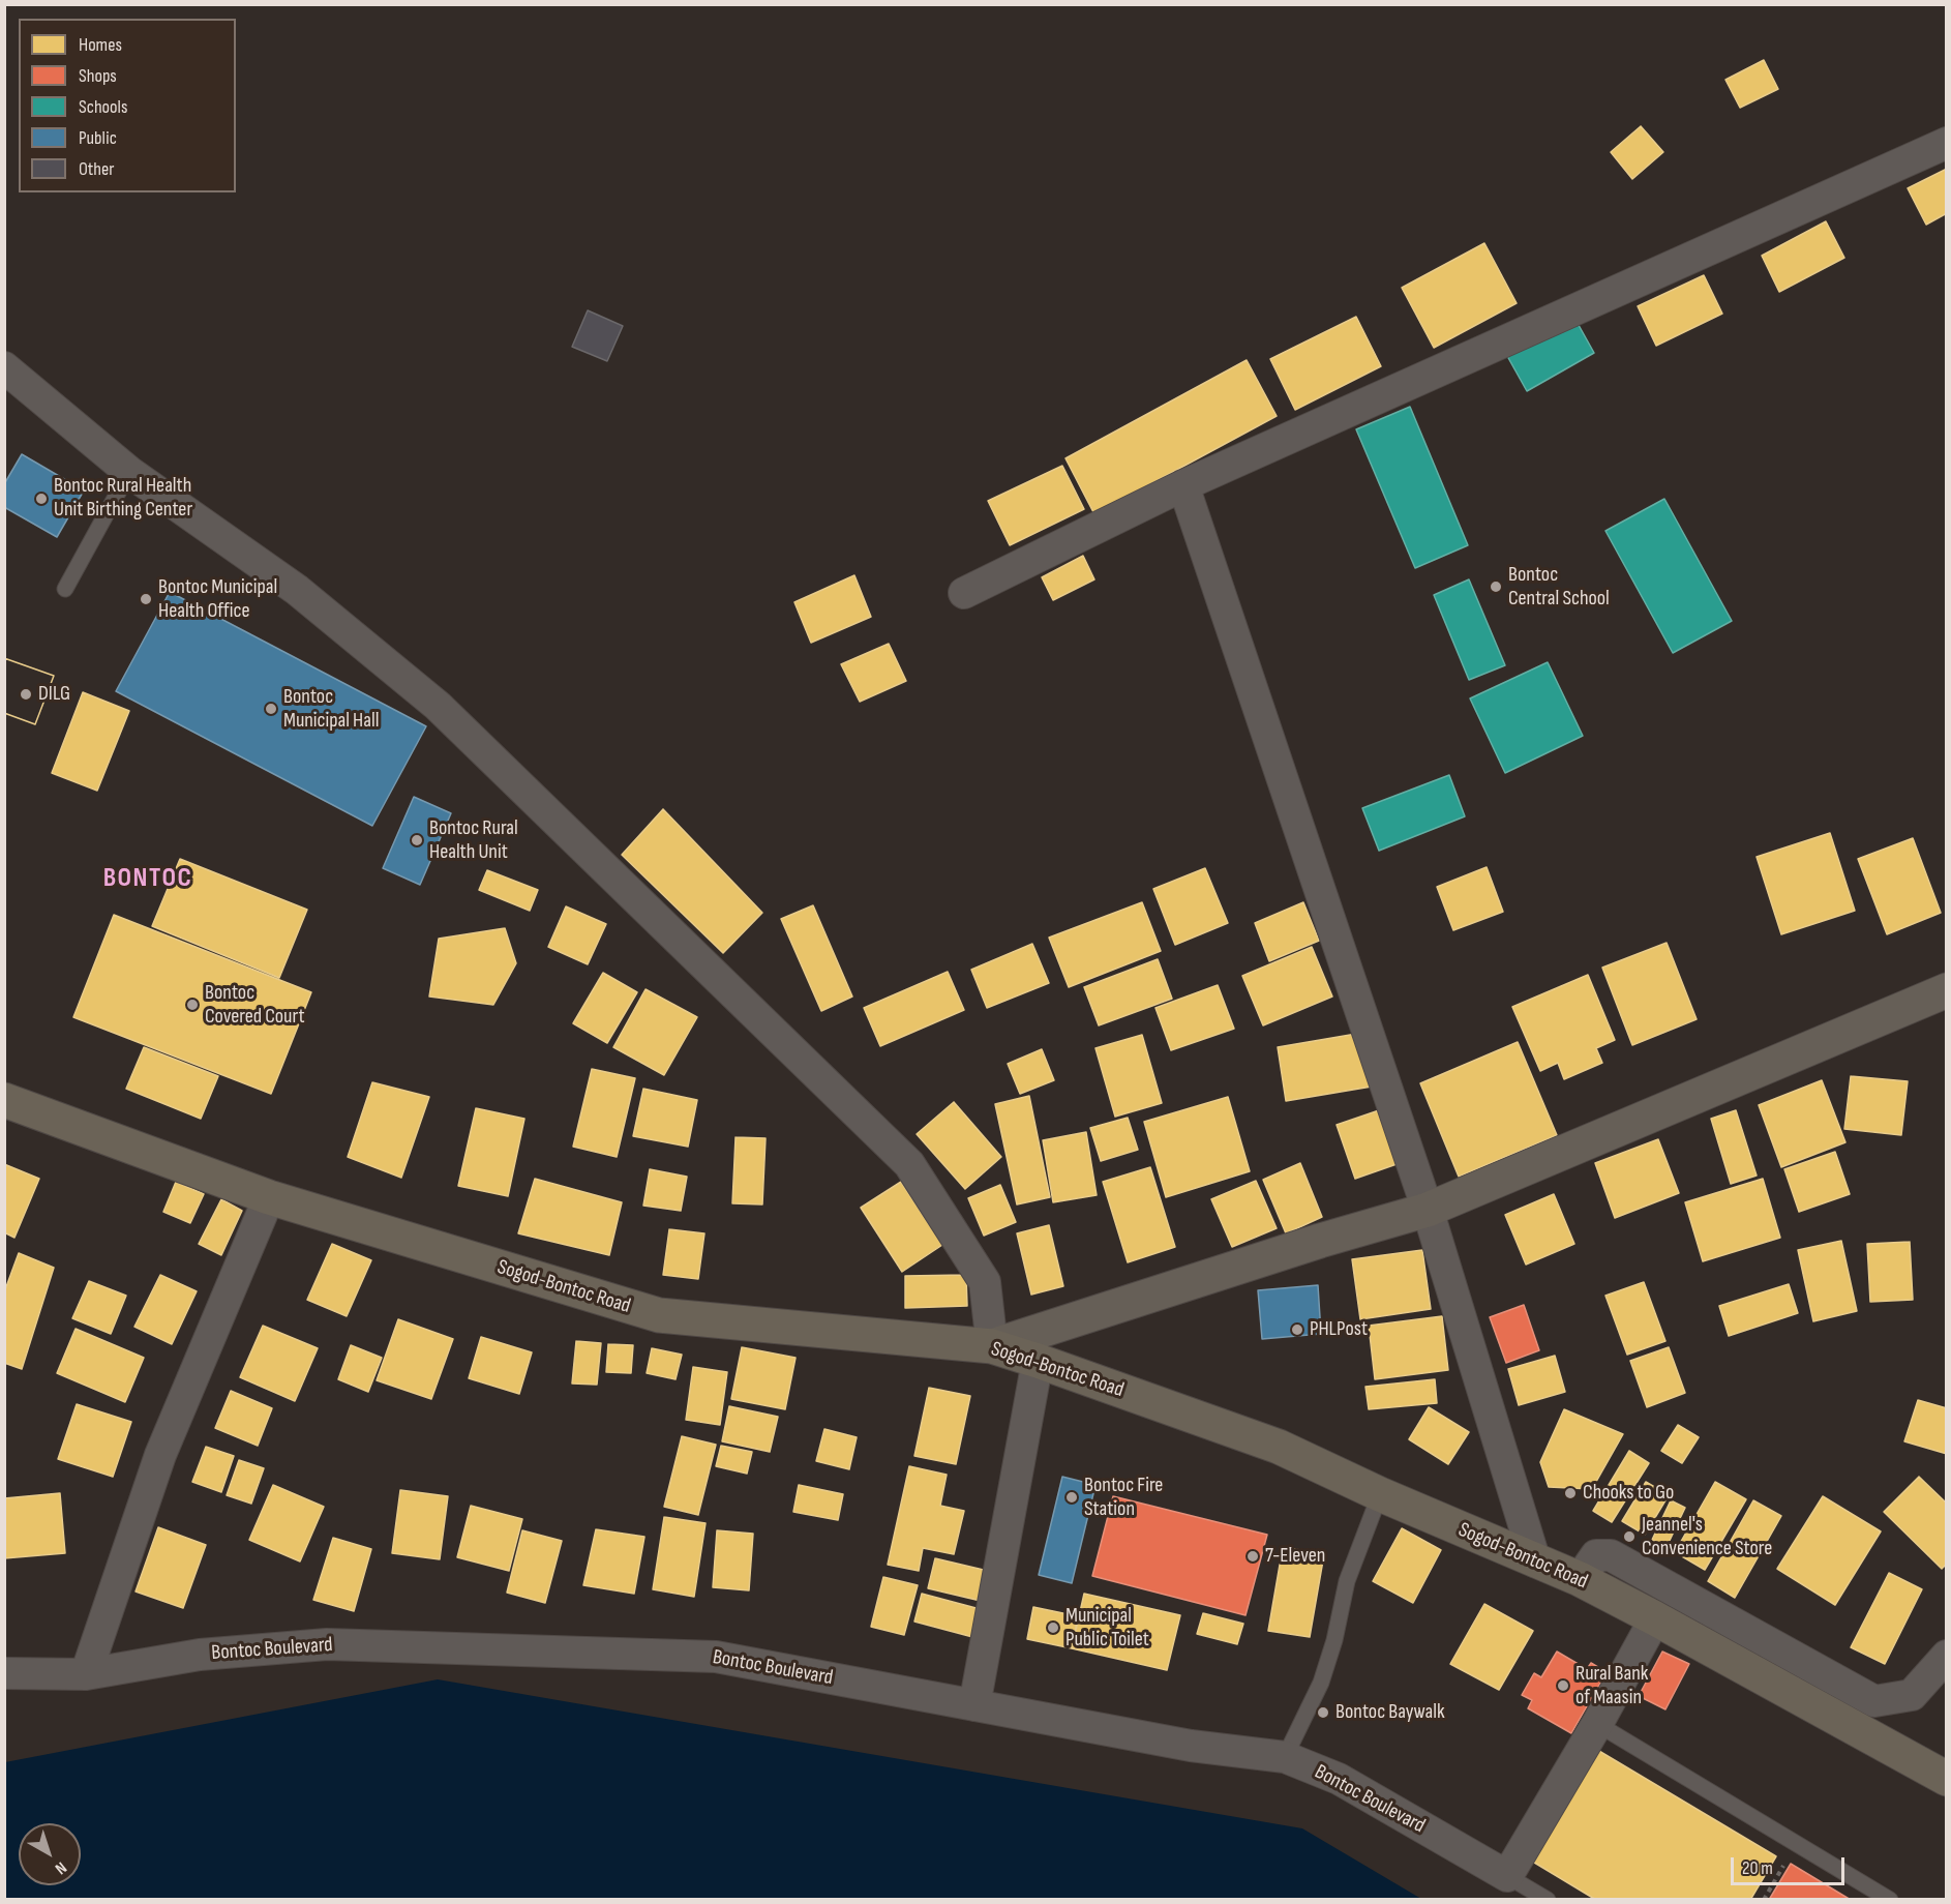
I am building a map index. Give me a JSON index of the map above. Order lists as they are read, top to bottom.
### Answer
{
  "streets": {
    "main road": ["Sogod-Bontoc Road"],
    "street": ["Bontoc Boulevard"]
  },
  "districts": ["BONTOC"],
  "places": [
    "Bontoc Rural Health Unit Birthing Center",
    "Bontoc Central School",
    "Bontoc Municipal Health Office",
    "DILG",
    "Bontoc Municipal Hall",
    "Bontoc Rural Health Unit",
    "Bontoc Covered Court",
    "PHLPost",
    "Chooks to Go",
    "Bontoc Fire Station",
    "Jeannel's Convenience Store",
    "7-Eleven",
    "Municipal Public Toilet",
    "Rural Bank of Maasin",
    "Bontoc Baywalk"
  ],
  "legend": [
    "Homes",
    "Shops",
    "Schools",
    "Public",
    "Other"
  ],
  "scale_bar": "20 m",
  "north": "bottom right"
}
